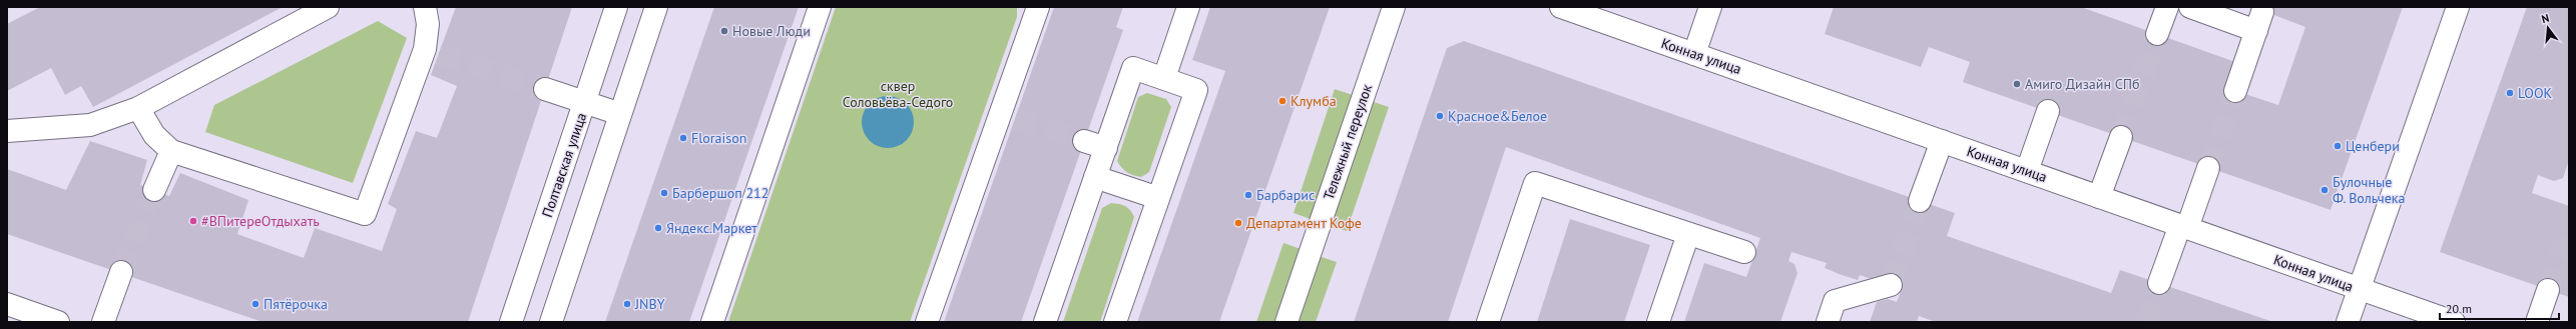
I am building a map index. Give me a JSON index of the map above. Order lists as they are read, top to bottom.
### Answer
{
  "streets": {
    "street": ["Конная улица", "Тележный переулок", "Полтавская улица"]
  },
  "parks": ["сквер Соловьёва-Седого"],
  "places": [
    "Новые Люди",
    "Амиго Дизайн СПб",
    "LOOK",
    "Клумба",
    "Красное&Белое",
    "Floraison",
    "Ценбери",
    "Булочные Ф. Вольчека",
    "Барбершоп 212",
    "Барбарис",
    "#ВПитереОтдыхать",
    "Департамент Кофе",
    "Яндекс.Маркет",
    "Пятёрочка",
    "JNBY"
  ],
  "scale_bar": "20 m",
  "north": "top"
}
